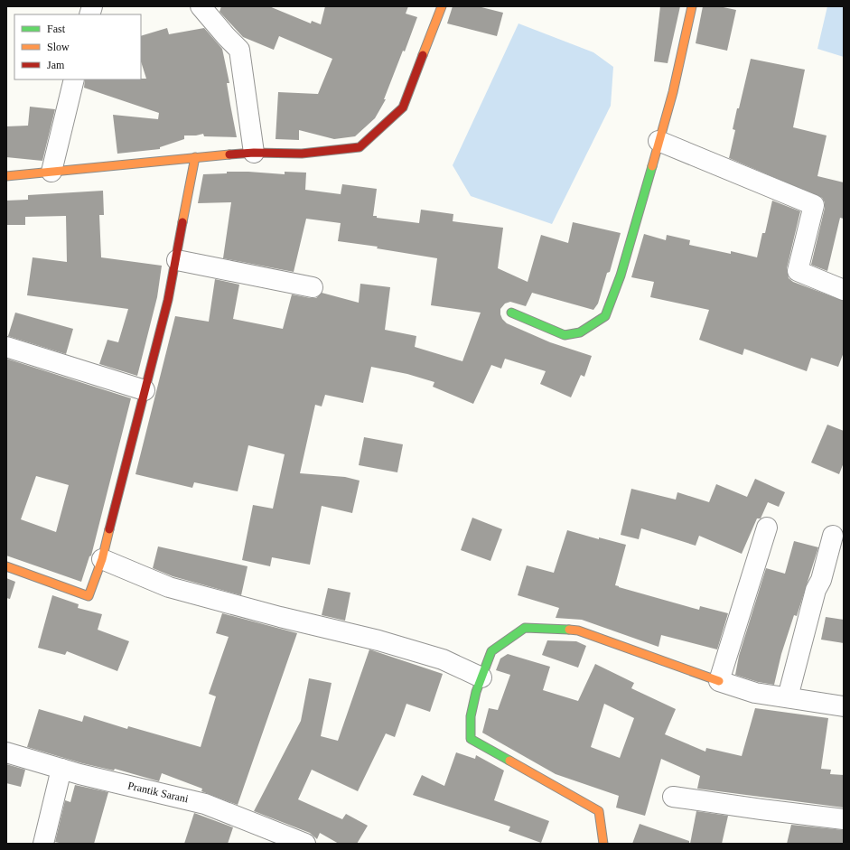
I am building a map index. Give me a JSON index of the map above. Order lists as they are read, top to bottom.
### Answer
{
  "streets": {
    "street": ["Prantik Sarani"]
  },
  "legend": ["Fast", "Slow", "Jam"]
}
